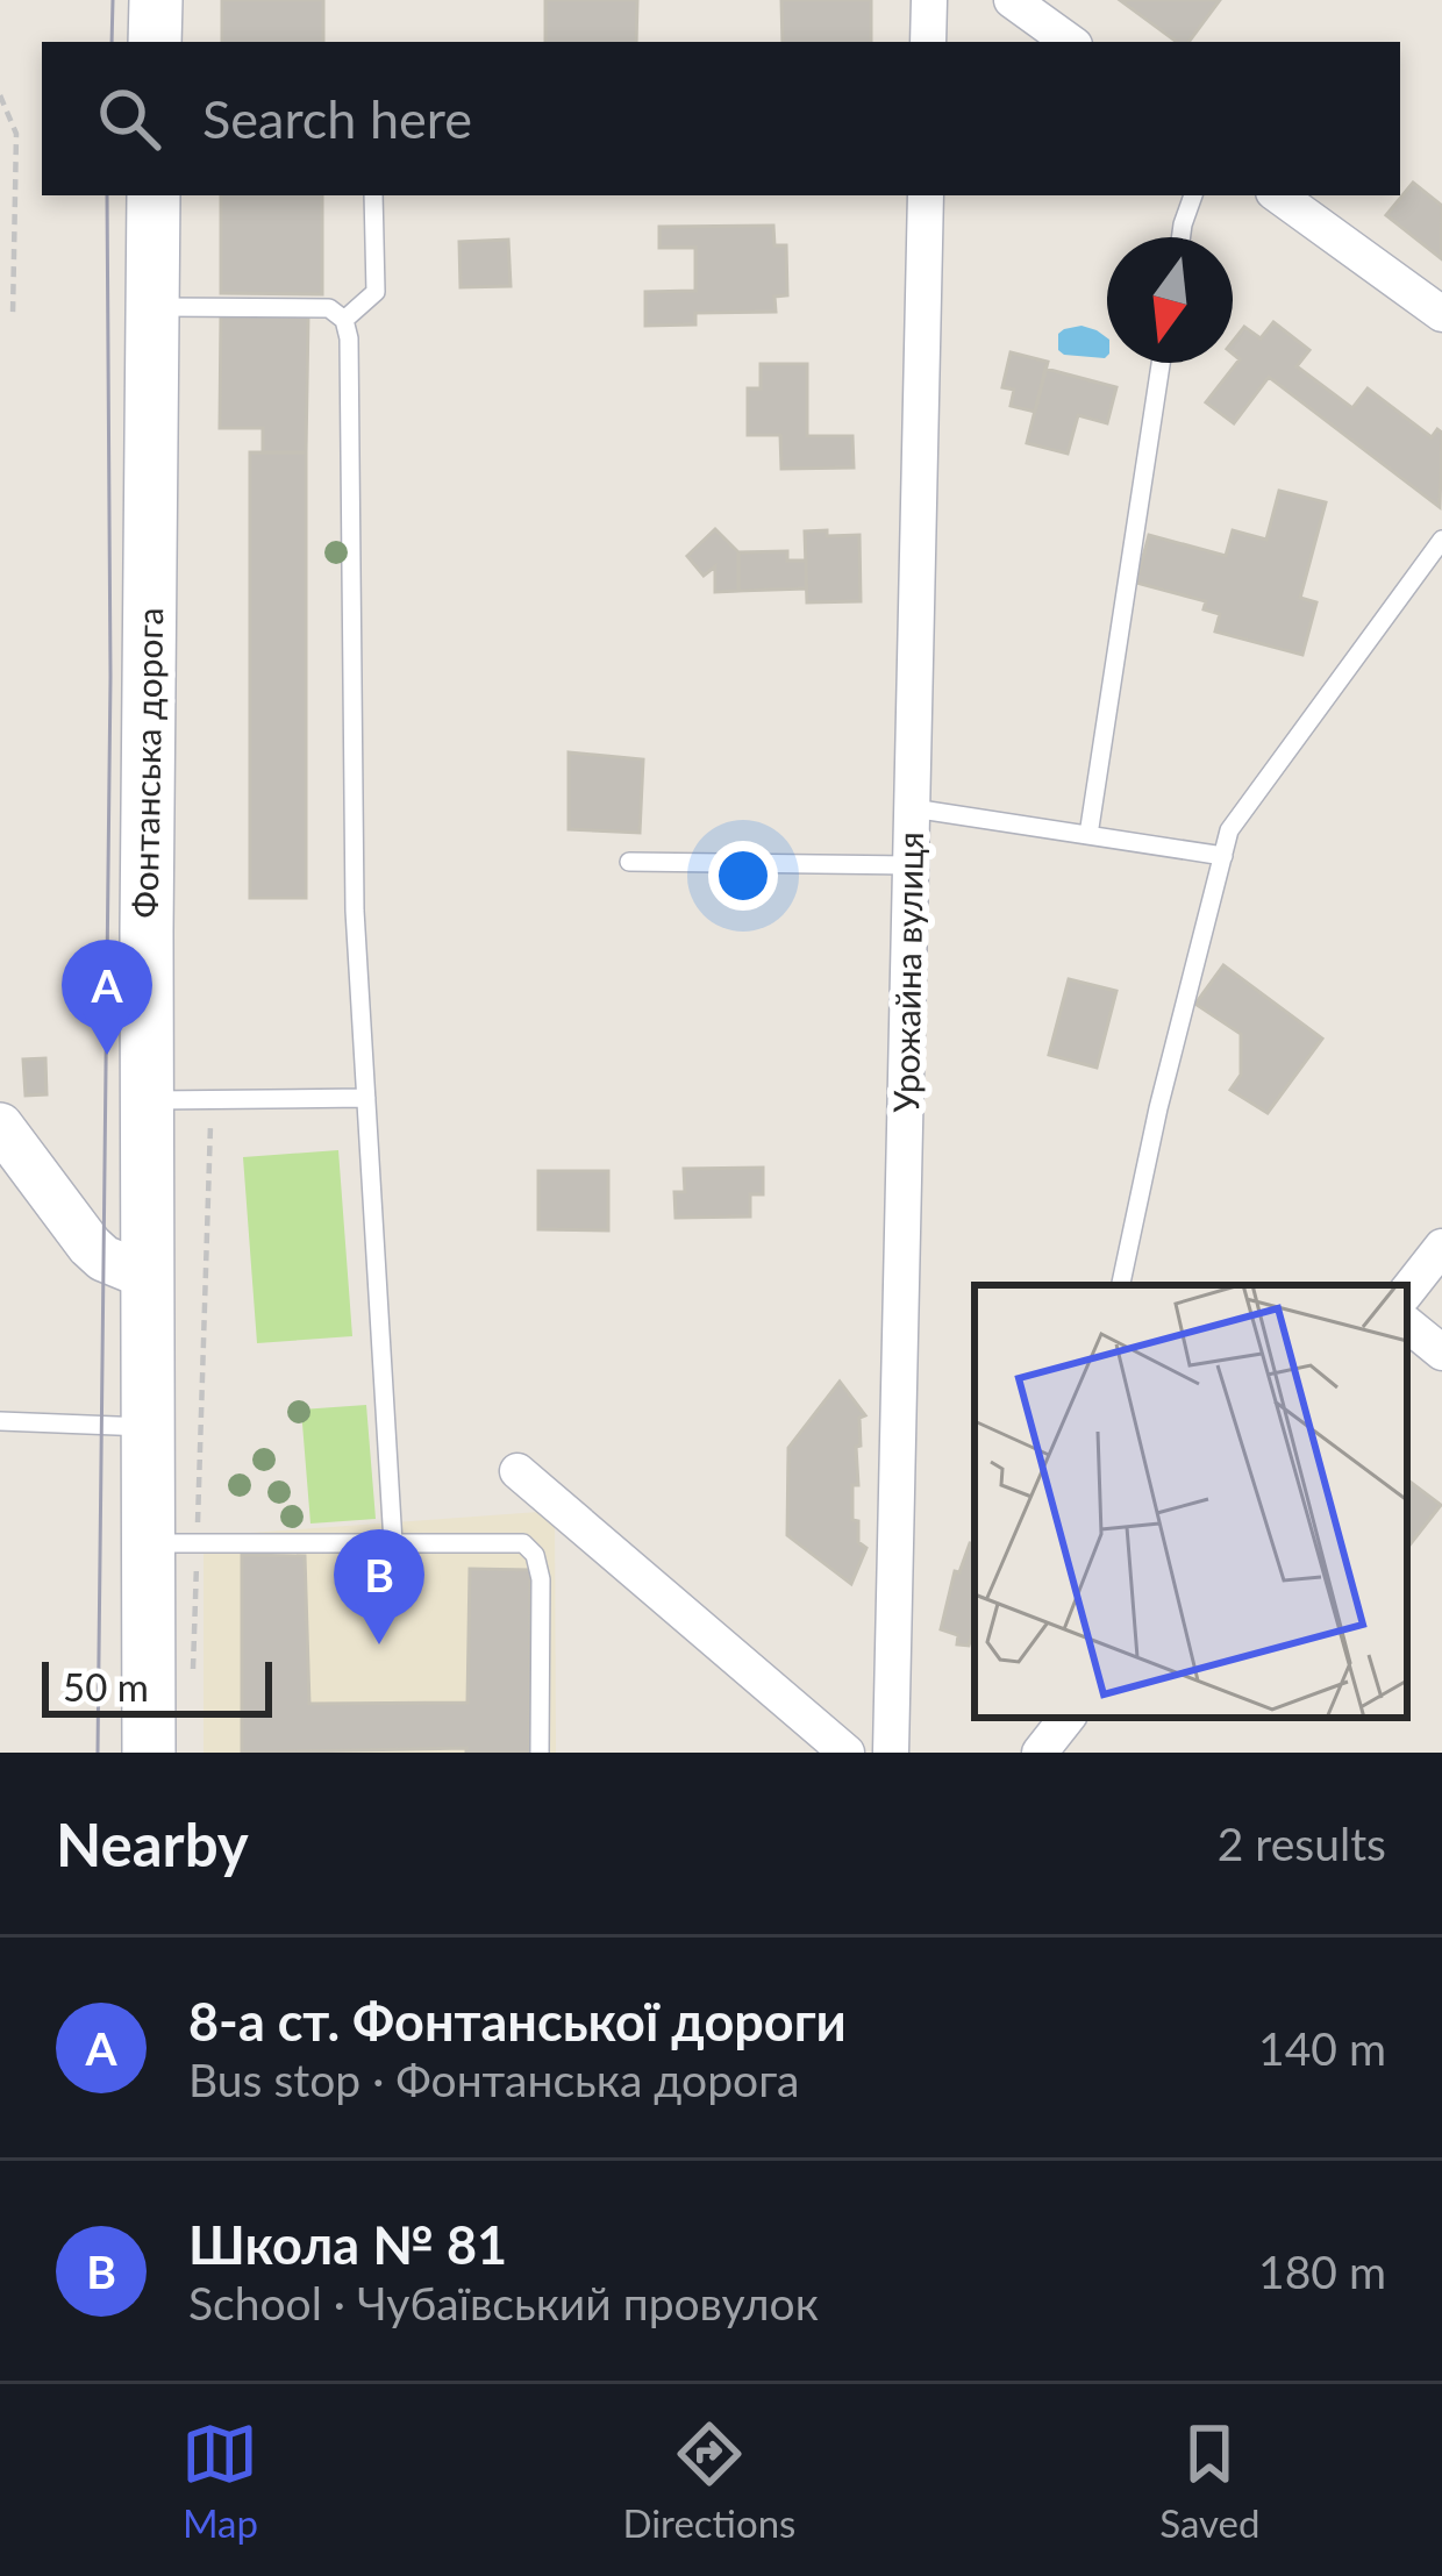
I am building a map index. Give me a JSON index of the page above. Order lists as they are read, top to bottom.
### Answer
{
  "streets": {
    "main road": ["Фонтанська дорога"],
    "street": ["Урожайна вулиця"]
  },
  "scale_bar": "50 m",
  "north": "bottom",
  "page": {
    "search": "Search here",
    "pins": ["A", "B"],
    "scale": "50 m",
    "heading": ["Nearby", "2 results"],
    "list": [
      {
        "mark": "A",
        "name": "8-а ст. Фонтанської дороги",
        "note": "Bus stop · Фонтанська дорога",
        "value": "140 m"
      },
      {
        "mark": "B",
        "name": "Школа № 81",
        "note": "School · Чубаївський провулок",
        "value": "180 m"
      }
    ],
    "nav": ["Map", "Directions", "Saved"]
  }
}
